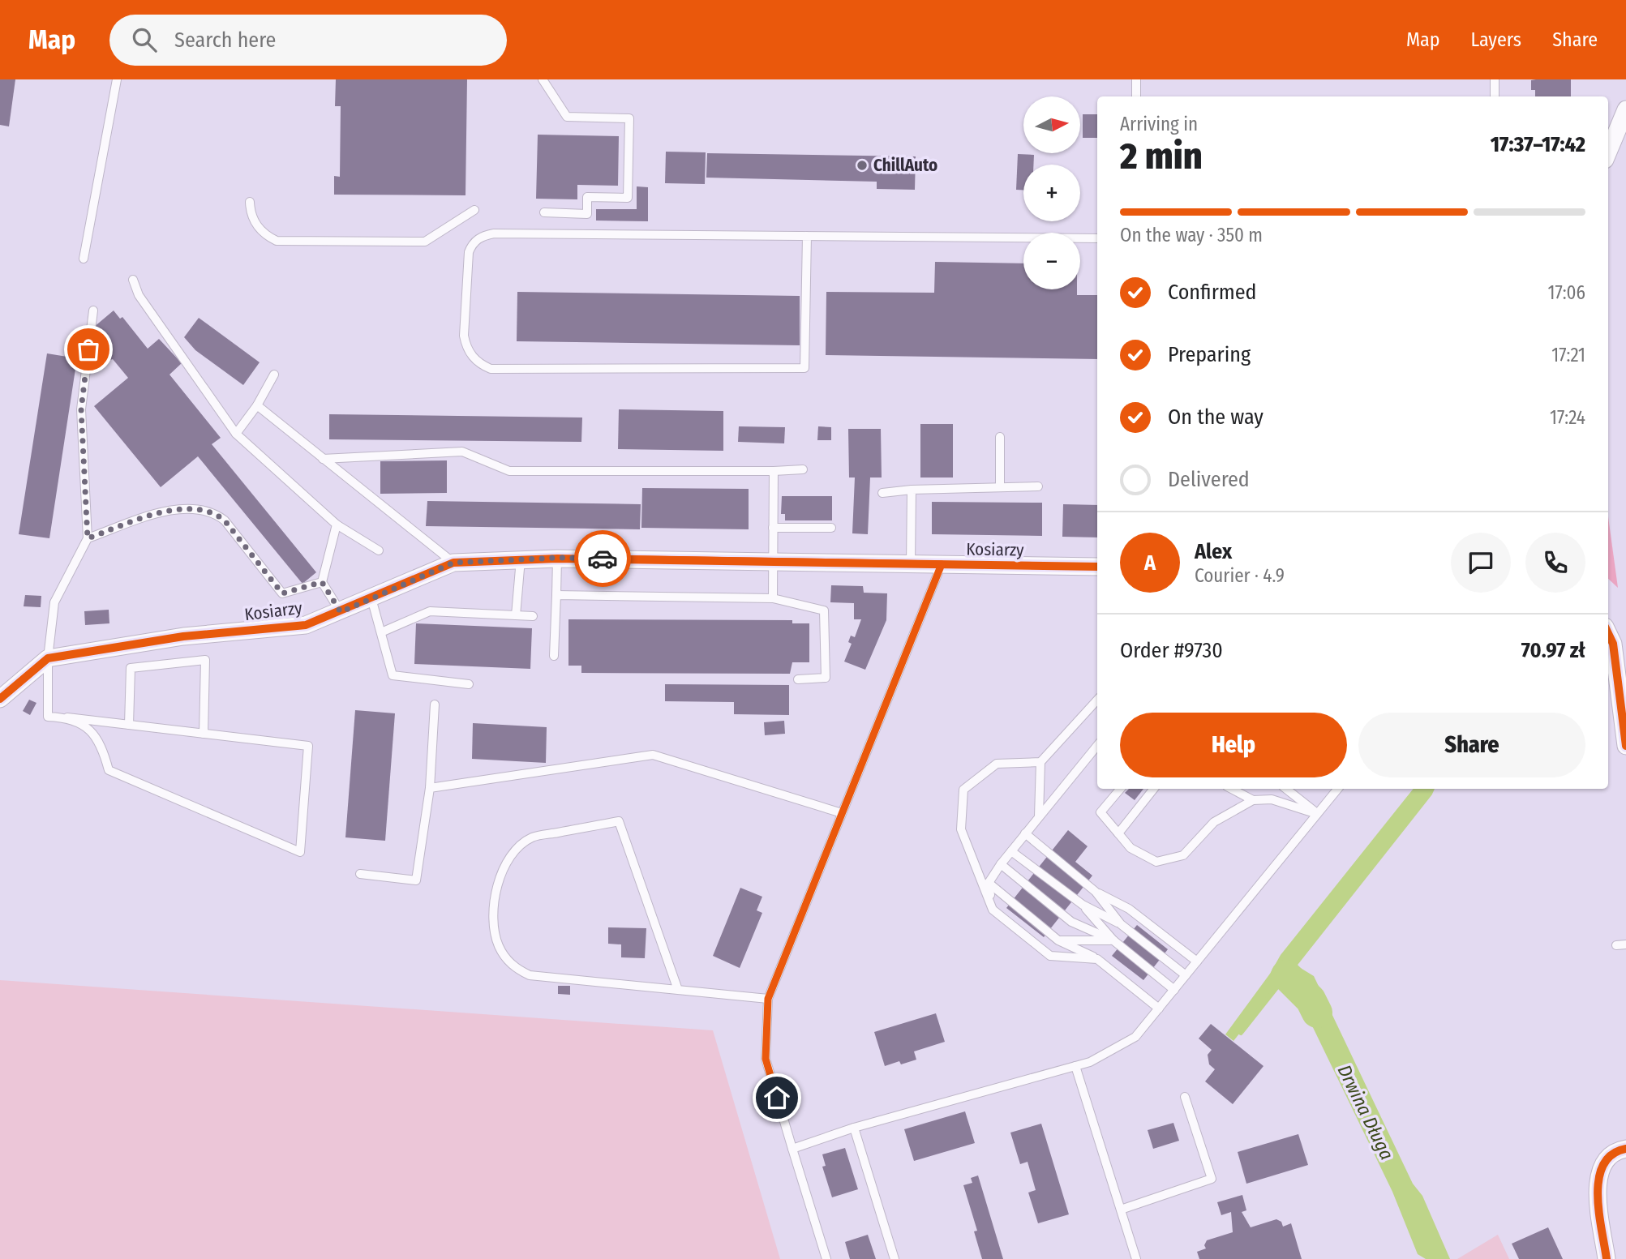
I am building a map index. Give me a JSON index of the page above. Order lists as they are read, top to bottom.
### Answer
{
  "streets": {
    "street": ["Kosiarzy"]
  },
  "water": ["Drwina Długa"],
  "places": ["ChillAuto"],
  "north": "right",
  "page": {
    "header": "Map",
    "search": "Search here",
    "nav": ["Map", "Layers", "Share"],
    "map_buttons": ["+", "−"],
    "heading": ["2 min", "Arriving in", "17:37–17:42"],
    "panel": [
      "Alex",
      "Courier · 4.9",
      "Order #9730",
      "70.97 zł"
    ],
    "bar": "On the way · 350 m",
    "list": [
      ["Confirmed", "17:06"],
      ["Preparing", "17:21"],
      ["On the way", "17:24"],
      "Delivered"
    ],
    "round": "A",
    "buttons": ["Help", "Share"]
  }
}
